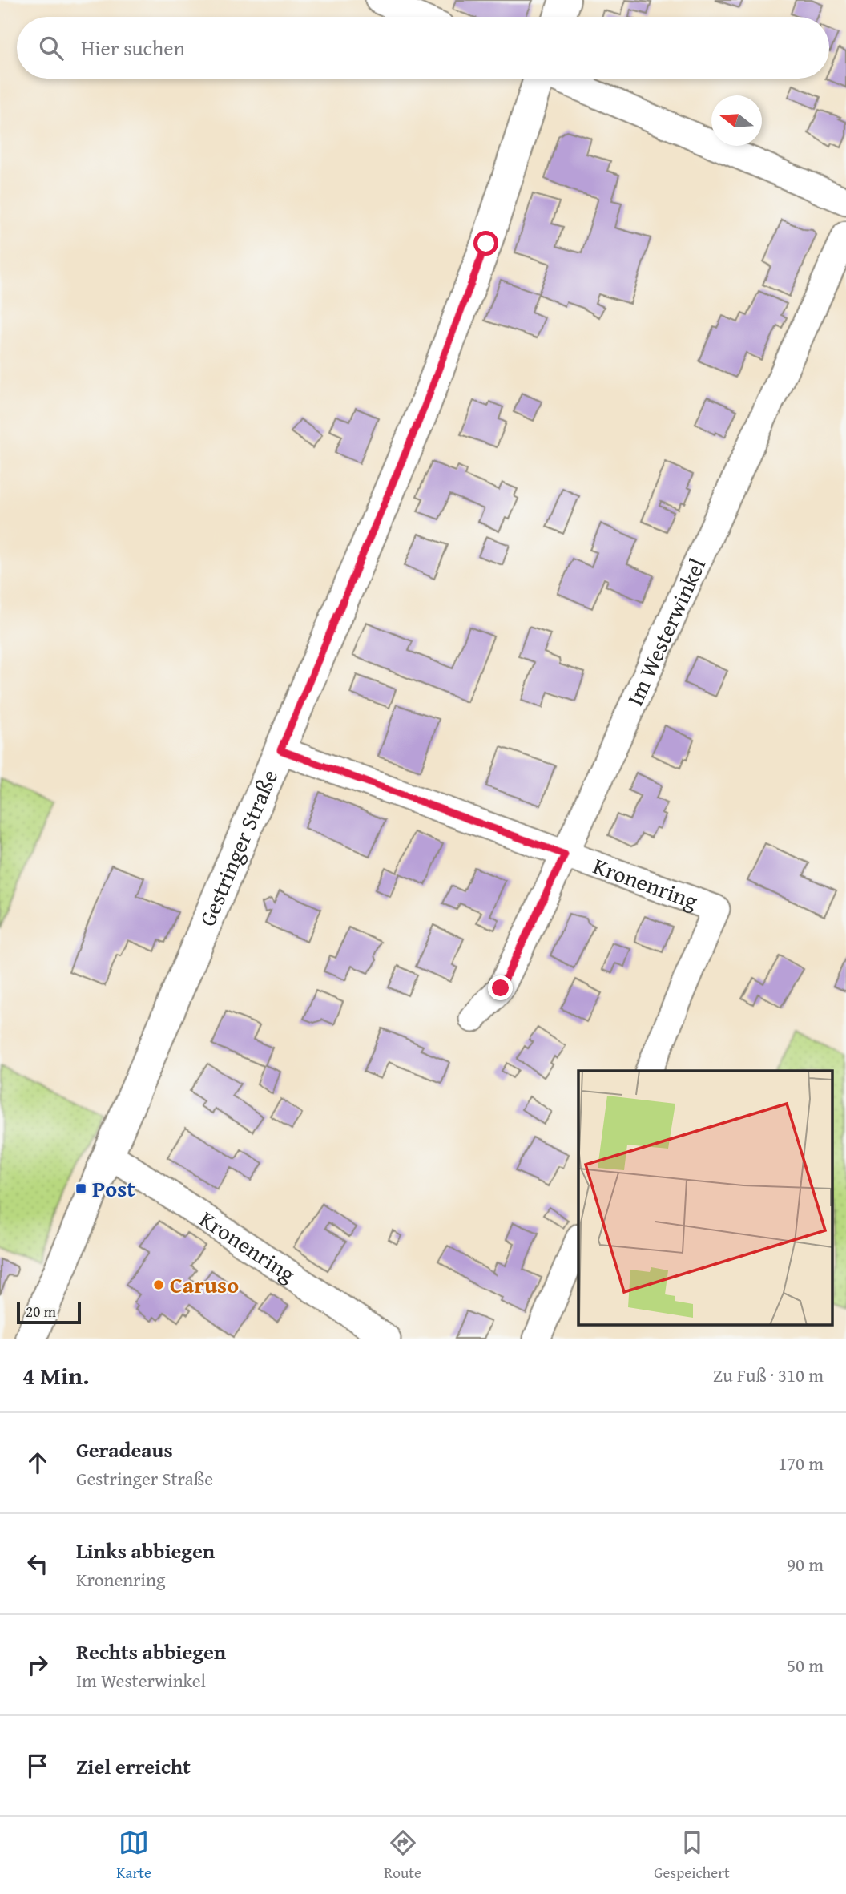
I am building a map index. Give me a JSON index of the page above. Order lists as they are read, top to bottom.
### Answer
{
  "streets": {
    "main road": ["Gestringer Straße"],
    "street": ["Im Westerwinkel", "Kronenring"]
  },
  "crossings": [
    ["Im Westerwinkel", "Kronenring"],
    ["Gestringer Straße", "Kronenring"]
  ],
  "places": {
    "transit": ["Post"],
    "other": ["Caruso"]
  },
  "scale_bar": "20 m",
  "north": "left",
  "page": {
    "search": "Hier suchen",
    "scale": "20 m",
    "heading": ["4 Min.", "Zu Fuß · 310 m"],
    "list": [
      ["Geradeaus", "Gestringer Straße", "170 m"],
      ["Links abbiegen", "Kronenring", "90 m"],
      ["Rechts abbiegen", "Im Westerwinkel", "50 m"],
      "Ziel erreicht"
    ],
    "nav": ["Karte", "Route", "Gespeichert"]
  }
}
